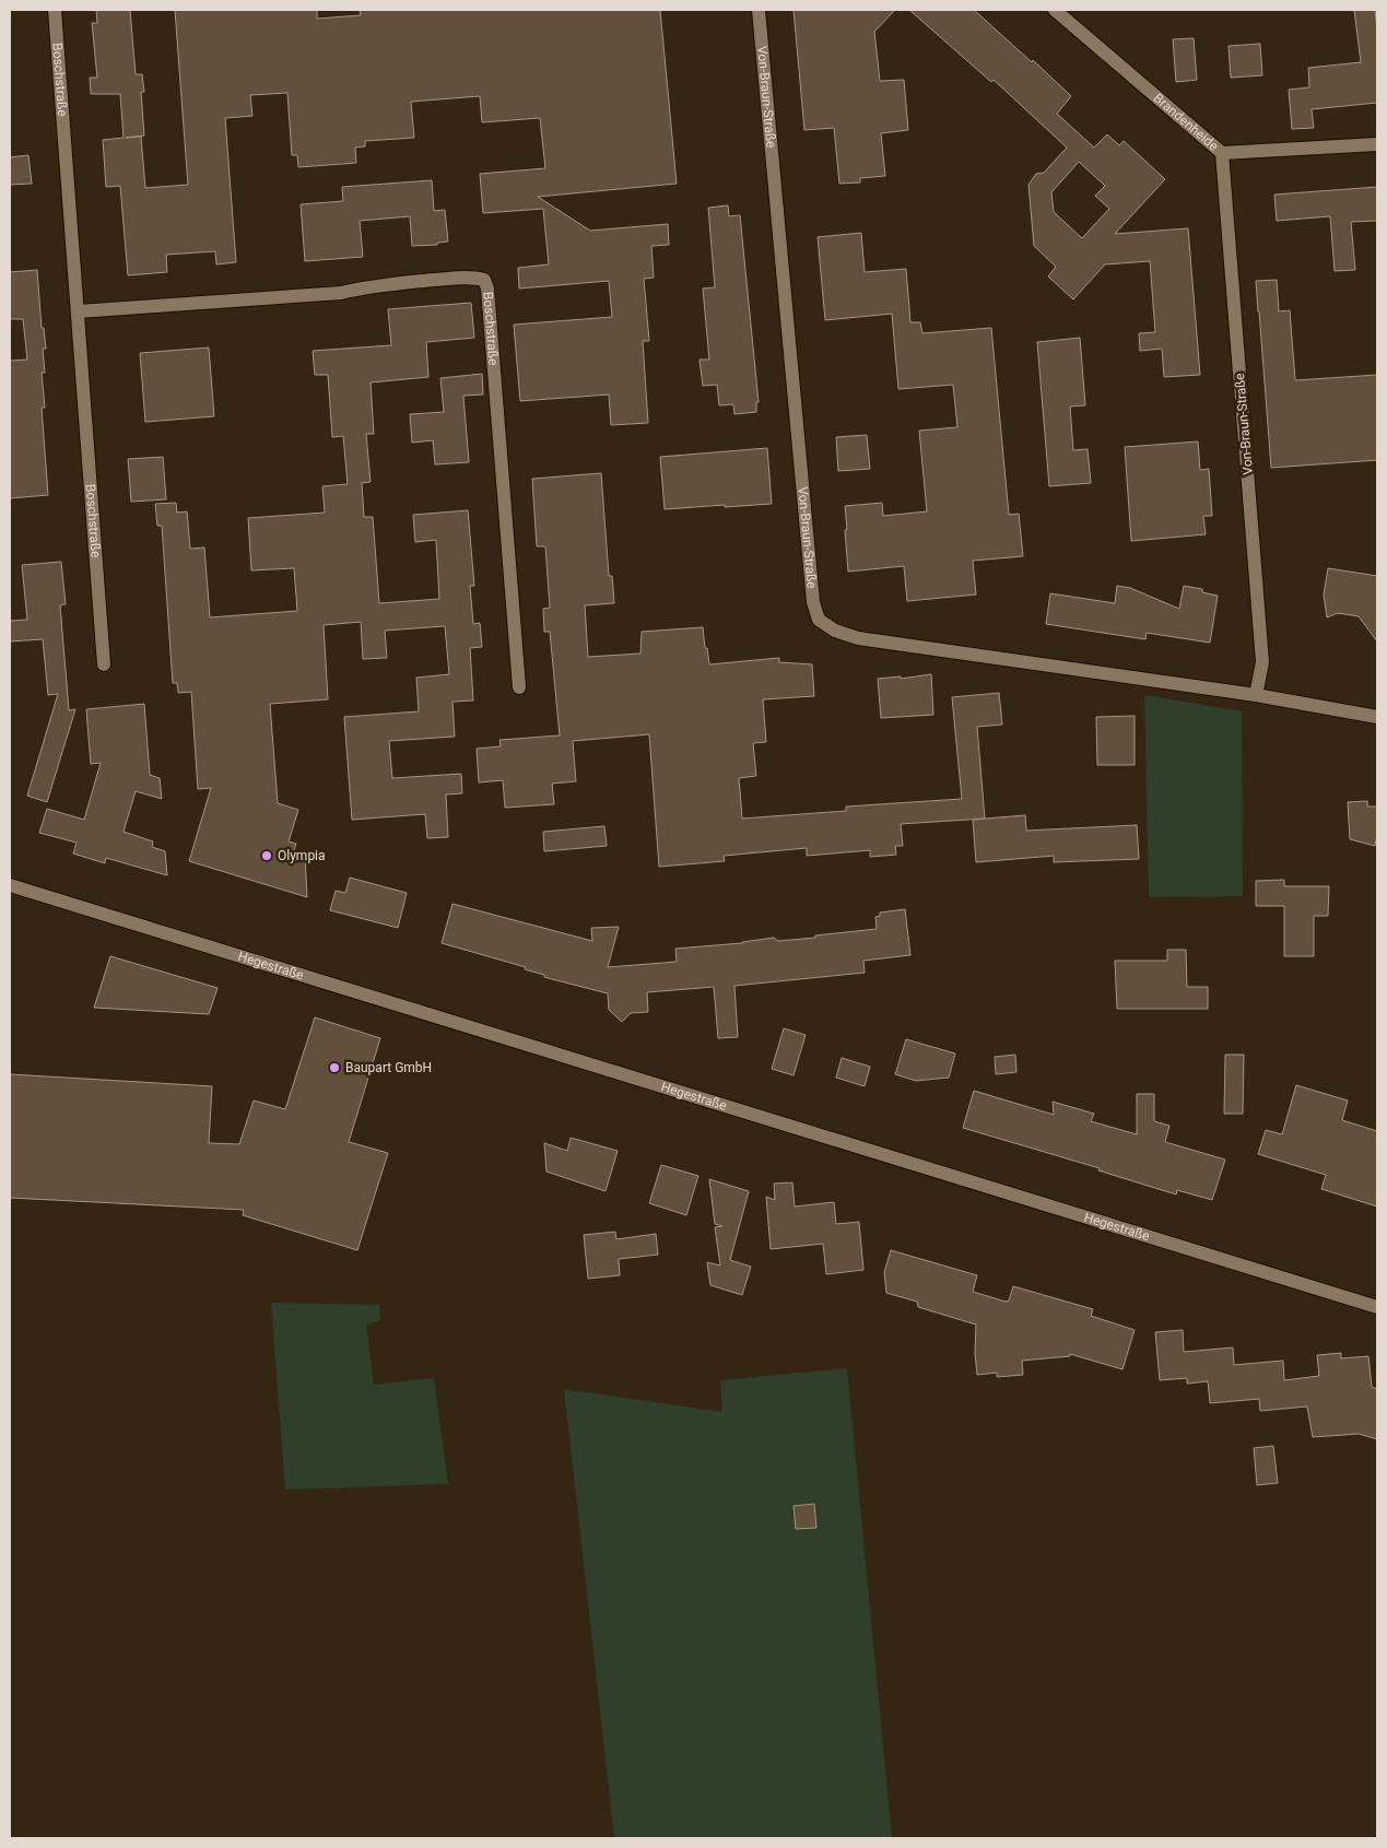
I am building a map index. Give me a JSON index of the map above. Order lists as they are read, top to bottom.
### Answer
{
  "streets": {
    "street": [
      "Boschstraße",
      "Von-Braun-Straße",
      "Brandenheide",
      "Hegestraße"
    ]
  },
  "crossings": [
    ["Von-Braun-Straße", "Brandenheide"]
  ],
  "places": ["Olympia", "Baupart GmbH"]
}
